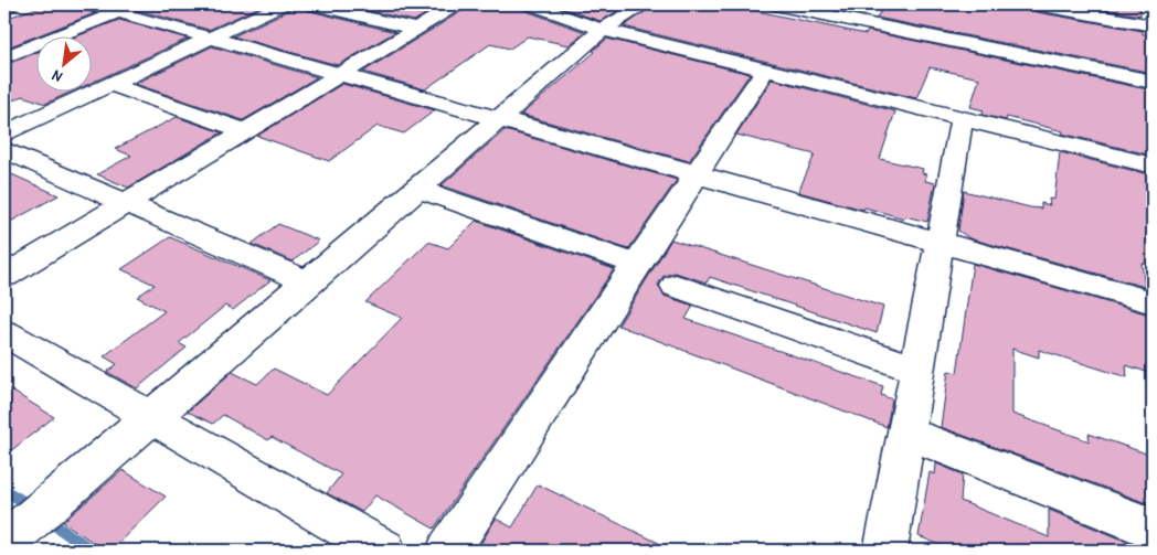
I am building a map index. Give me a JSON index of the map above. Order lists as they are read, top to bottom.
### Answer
{
  "north": "bottom left"
}
